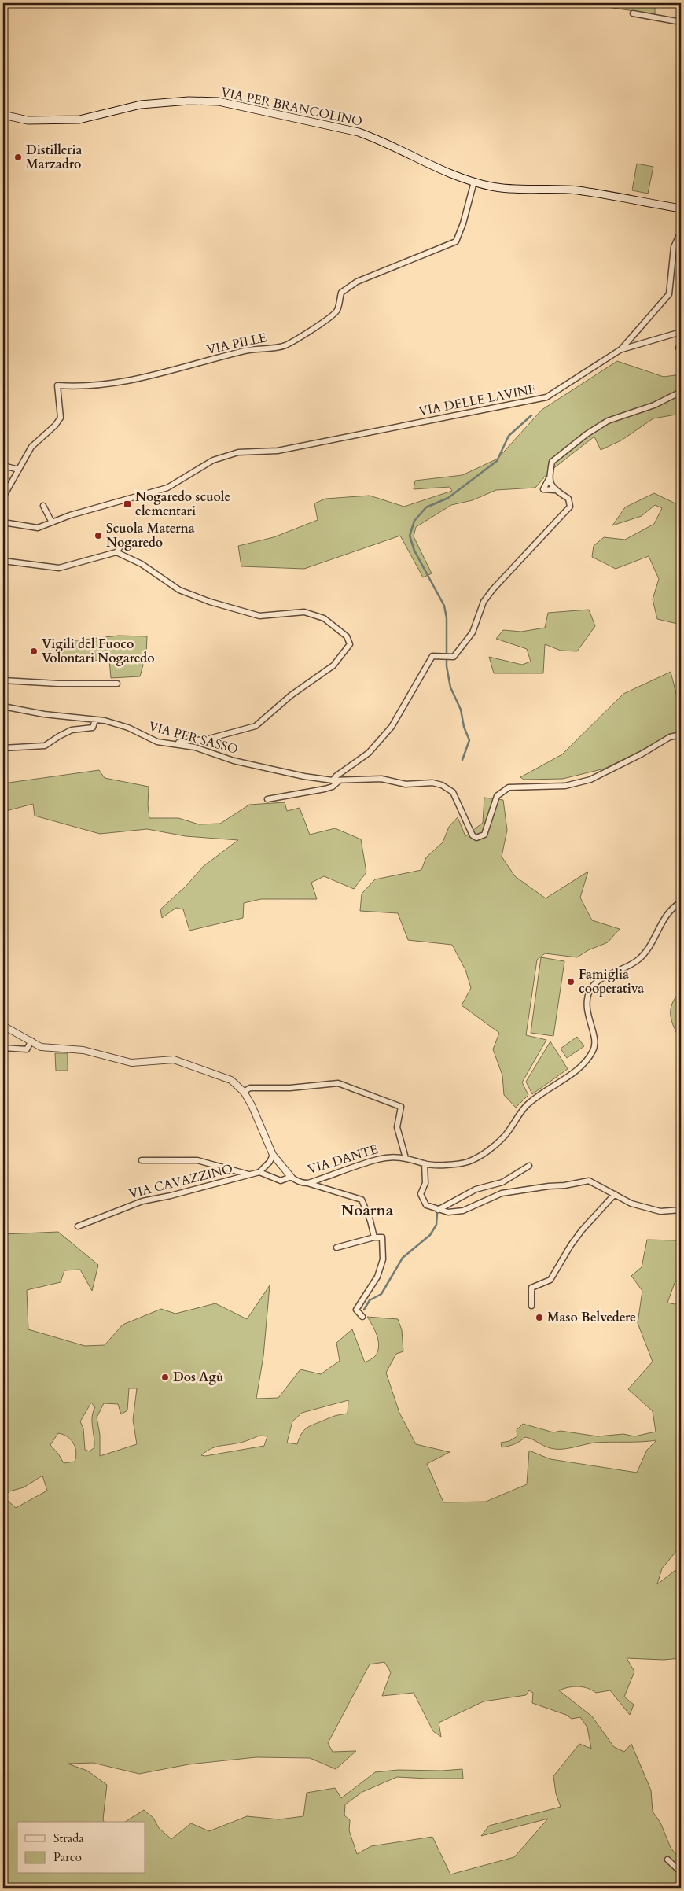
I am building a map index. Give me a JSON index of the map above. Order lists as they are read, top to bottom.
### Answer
{
  "streets": {
    "main road": ["VIA PER BRANCOLINO"],
    "street": [
      "VIA PILLE",
      "VIA DELLE LAVINE",
      "VIA PER SASSO",
      "VIA DANTE",
      "VIA CAVAZZINO"
    ]
  },
  "crossings": [
    ["VIA PER BRANCOLINO", "VIA PILLE"]
  ],
  "districts": ["Noarna"],
  "places": {
    "other": [
      "Distilleria Marzadro",
      "Scuola Materna Nogaredo",
      "Vigili del Fuoco Volontari Nogaredo",
      "Famiglia cooperativa",
      "Maso Belvedere",
      "Dos Agù"
    ],
    "transit": ["Nogaredo scuole elementari"]
  },
  "legend": ["Strada", "Parco"]
}
